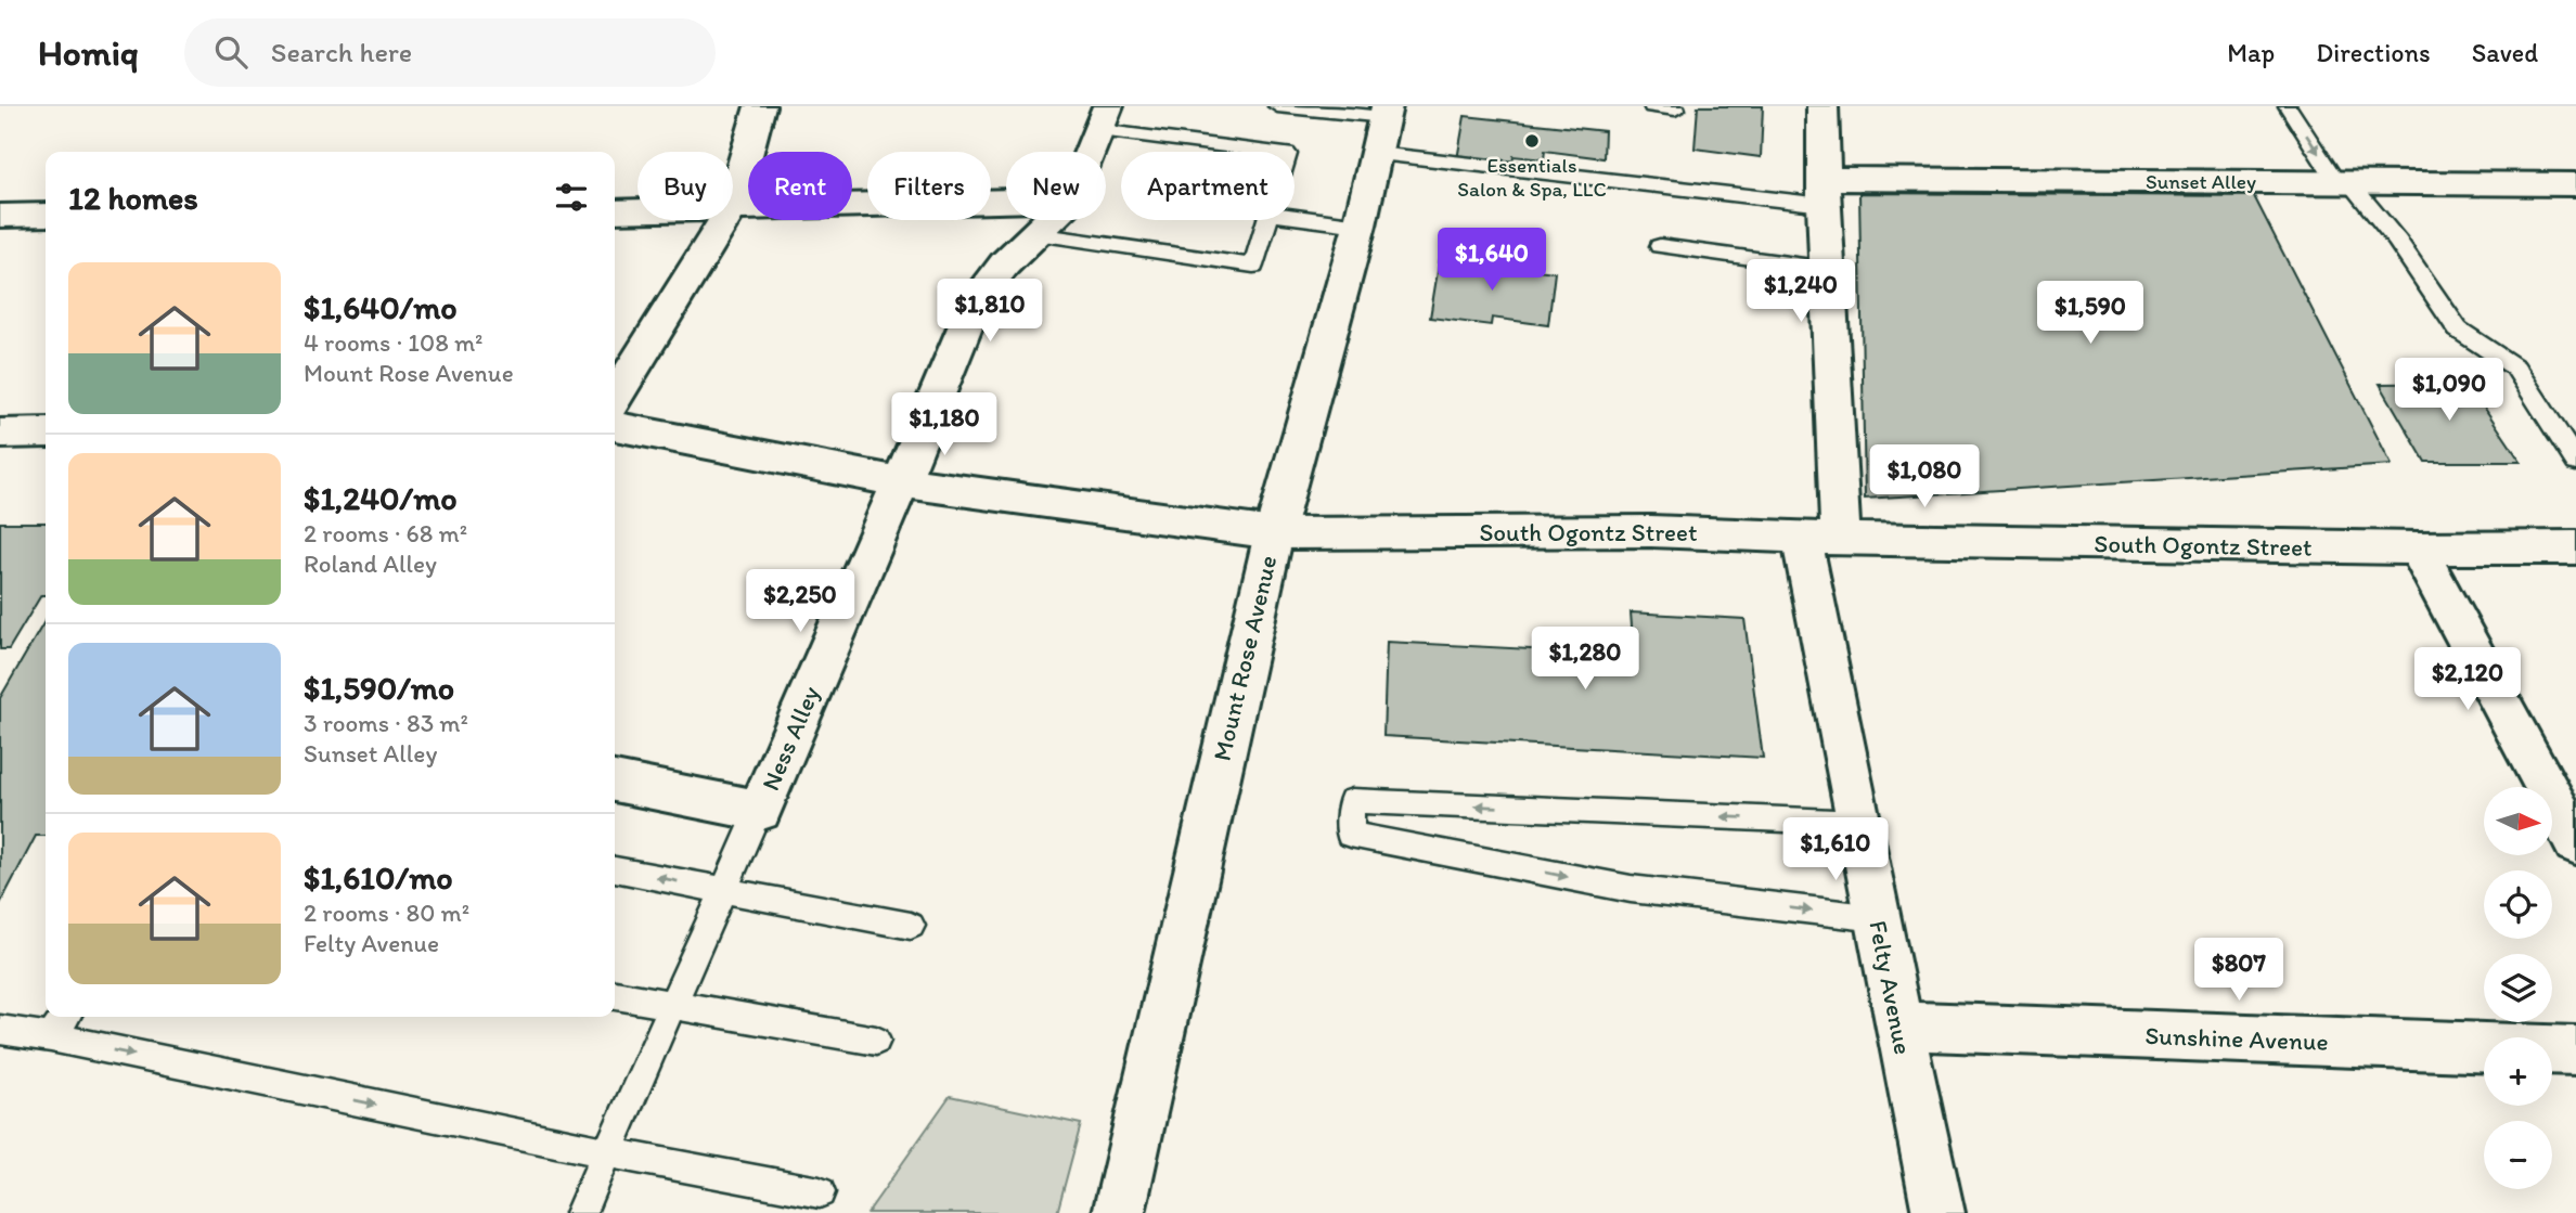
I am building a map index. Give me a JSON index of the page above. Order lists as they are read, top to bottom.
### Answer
{
  "streets": {
    "street": [
      "Sunset Alley",
      "South Ogontz Street",
      "Mount Rose Avenue",
      "Ness Alley",
      "Felty Avenue",
      "Sunshine Avenue"
    ]
  },
  "crossings": [
    ["Sunset Alley", "Felty Avenue"],
    ["South Ogontz Street", "Mount Rose Avenue"],
    ["South Ogontz Street", "Ness Alley"],
    ["South Ogontz Street", "Felty Avenue"],
    ["Felty Avenue", "Sunshine Avenue"]
  ],
  "places": ["Essentials Salon & Spa, LLC"],
  "north": "right",
  "page": {
    "header": "Homiq",
    "search": "Search here",
    "nav": ["Map", "Directions", "Saved"],
    "chip": [
      "Buy",
      "Rent",
      "Filters",
      "New",
      "Apartment"
    ],
    "heading": "12 homes",
    "price": [
      "$1,640",
      "$1,240",
      "$1,810",
      "$1,590",
      "$1,090",
      "$1,180",
      "$1,080",
      "$2,250",
      "$1,280",
      "$2,120",
      "$1,610",
      "$807"
    ],
    "list": [
      {
        "name": "$1,640/mo",
        "note": "4 rooms · 108 m² · Mount Rose Avenue"
      },
      {
        "name": "$1,240/mo",
        "note": "2 rooms · 68 m² · Roland Alley"
      },
      {
        "name": "$1,590/mo",
        "note": "3 rooms · 83 m² · Sunset Alley"
      },
      {
        "name": "$1,610/mo",
        "note": "2 rooms · 80 m² · Felty Avenue"
      }
    ],
    "map_buttons": ["+", "−"]
  }
}
